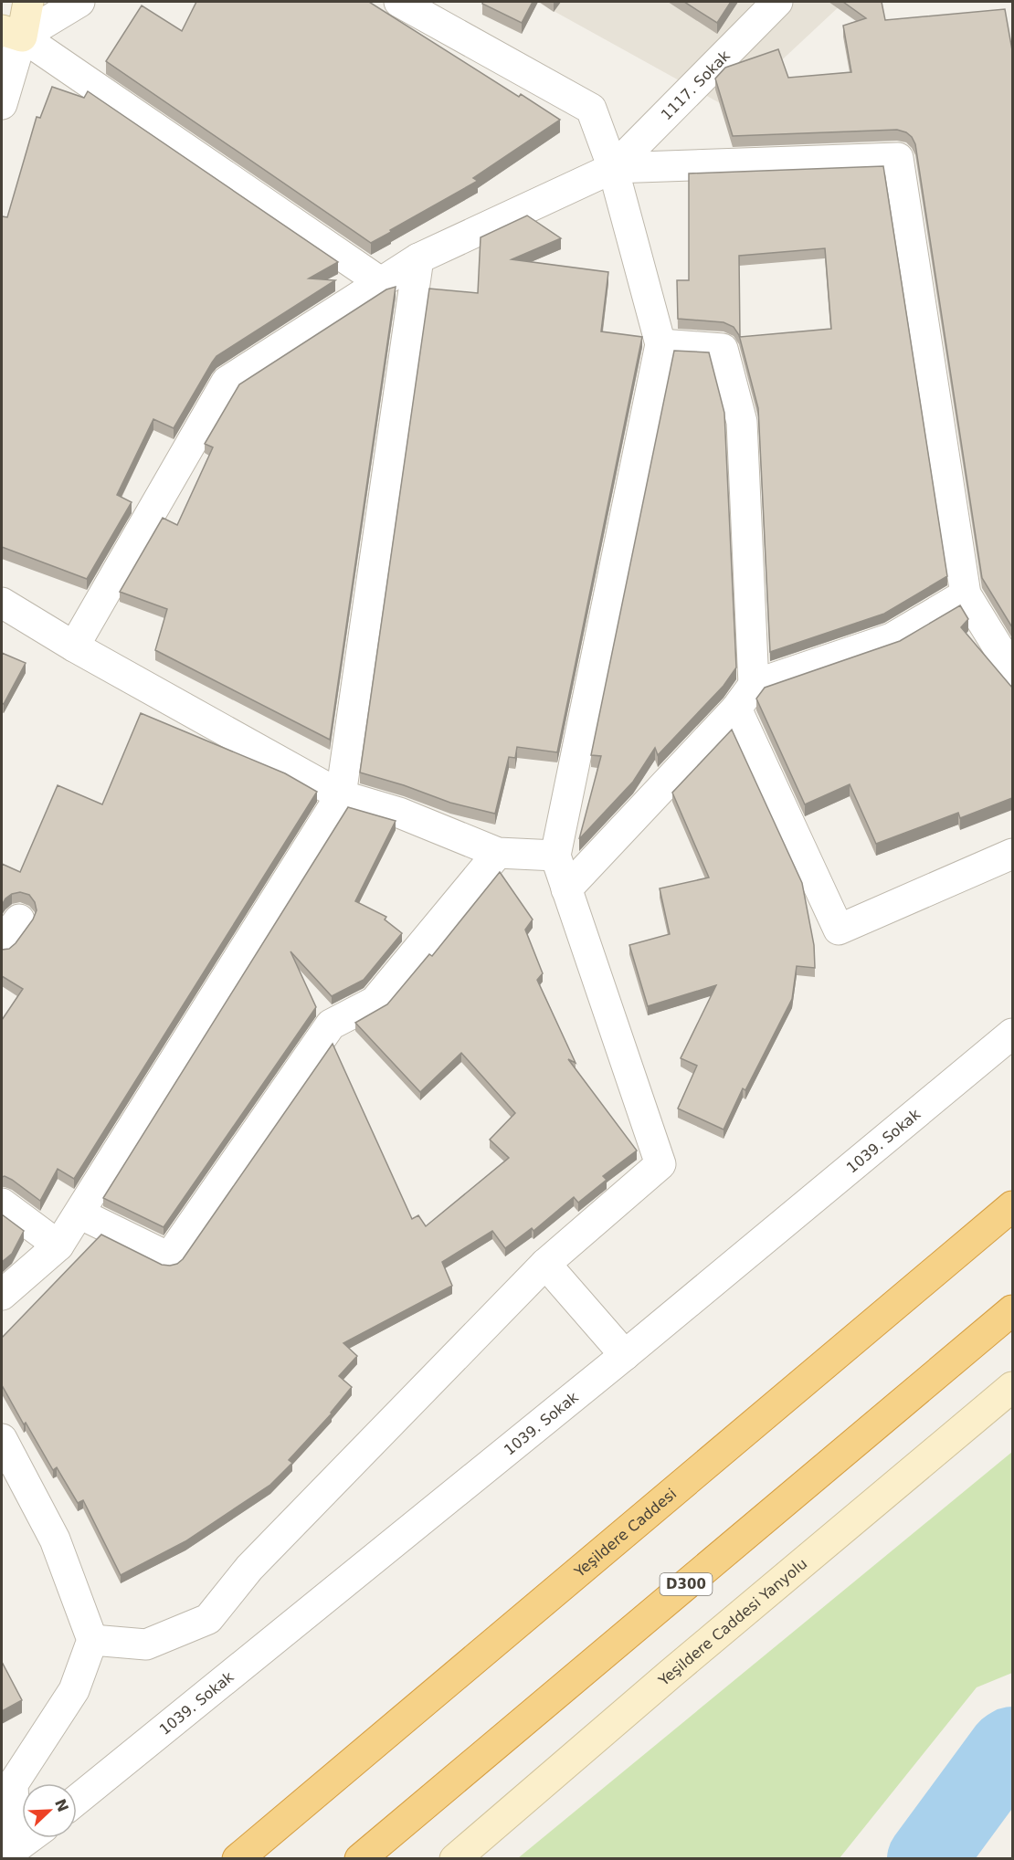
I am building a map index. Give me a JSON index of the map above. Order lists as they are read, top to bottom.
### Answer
{
  "streets": {
    "highway": ["Yeşildere Caddesi", "D300"],
    "main road": ["Yeşildere Caddesi Yanyolu"],
    "street": ["1117. Sokak", "1039. Sokak"]
  },
  "north": "top right"
}
